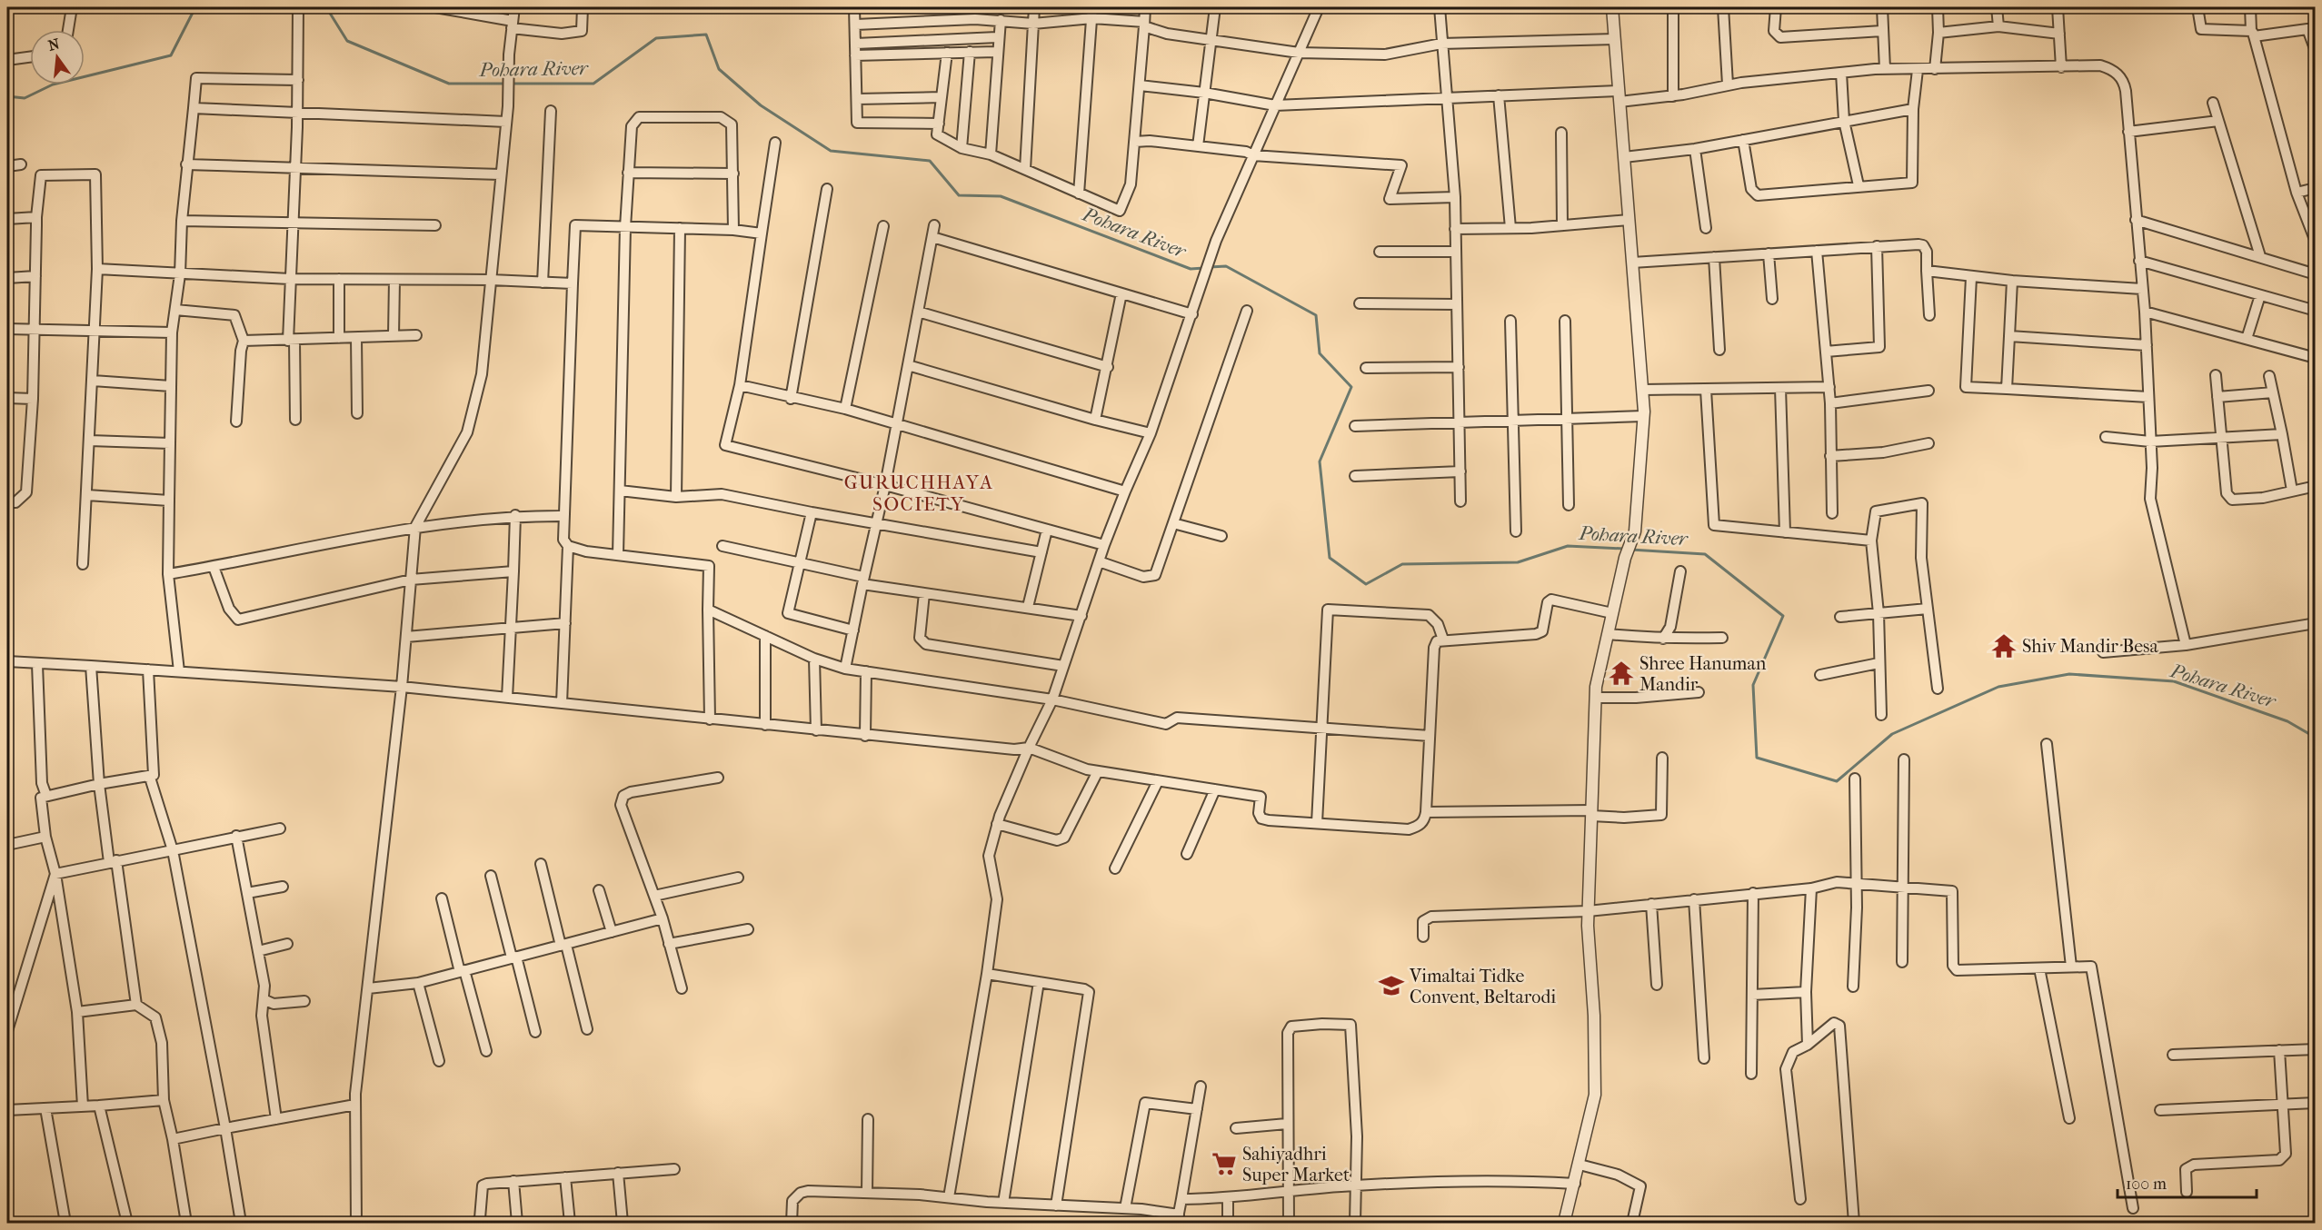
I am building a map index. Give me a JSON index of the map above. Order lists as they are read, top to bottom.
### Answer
{
  "districts": ["GURUCHHAYA SOCIETY"],
  "water": ["Pohara River"],
  "places": {
    "temple": ["Shiv Mandir Besa", "Shree Hanuman Mandir"],
    "school or university": ["Vimaltai Tidke Convent, Beltarodi"],
    "supermarket": ["Sahiyadhri Super Market"]
  },
  "scale_bar": "100 m",
  "north": "top"
}
